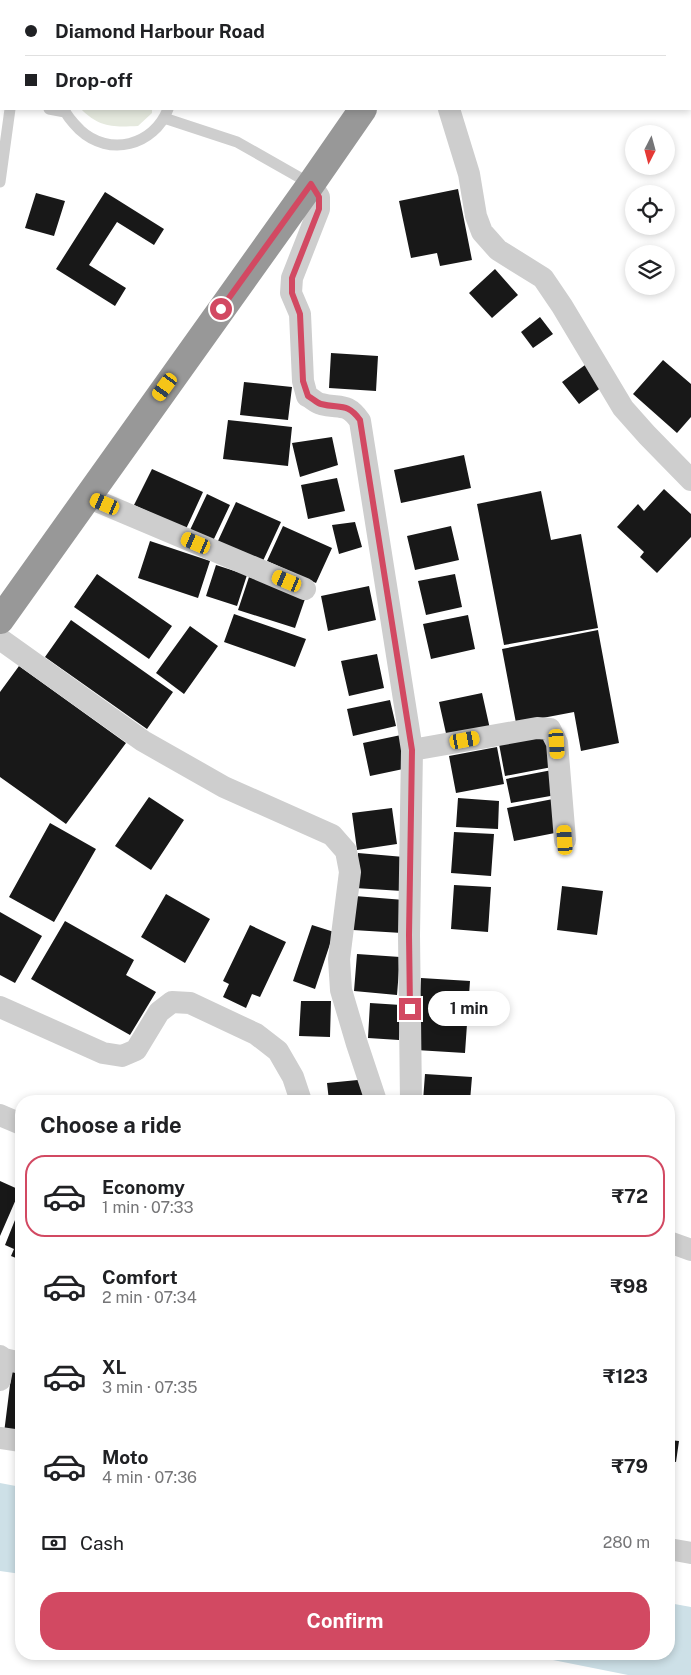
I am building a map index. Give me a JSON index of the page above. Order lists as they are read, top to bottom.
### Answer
{
  "north": "bottom",
  "page": {
    "banner": ["Diamond Harbour Road", "Drop-off"],
    "bubble": "1 min",
    "heading": "Choose a ride",
    "list": [
      {
        "name": "Economy",
        "note": "1 min · 07:33",
        "value": "₹72"
      },
      {
        "name": "Comfort",
        "note": "2 min · 07:34",
        "value": "₹98"
      },
      {
        "name": "XL",
        "note": "3 min · 07:35",
        "value": "₹123"
      },
      {
        "name": "Moto",
        "note": "4 min · 07:36",
        "value": "₹79"
      }
    ],
    "pay": ["Cash", "280 m"],
    "buttons": "Confirm"
  }
}
